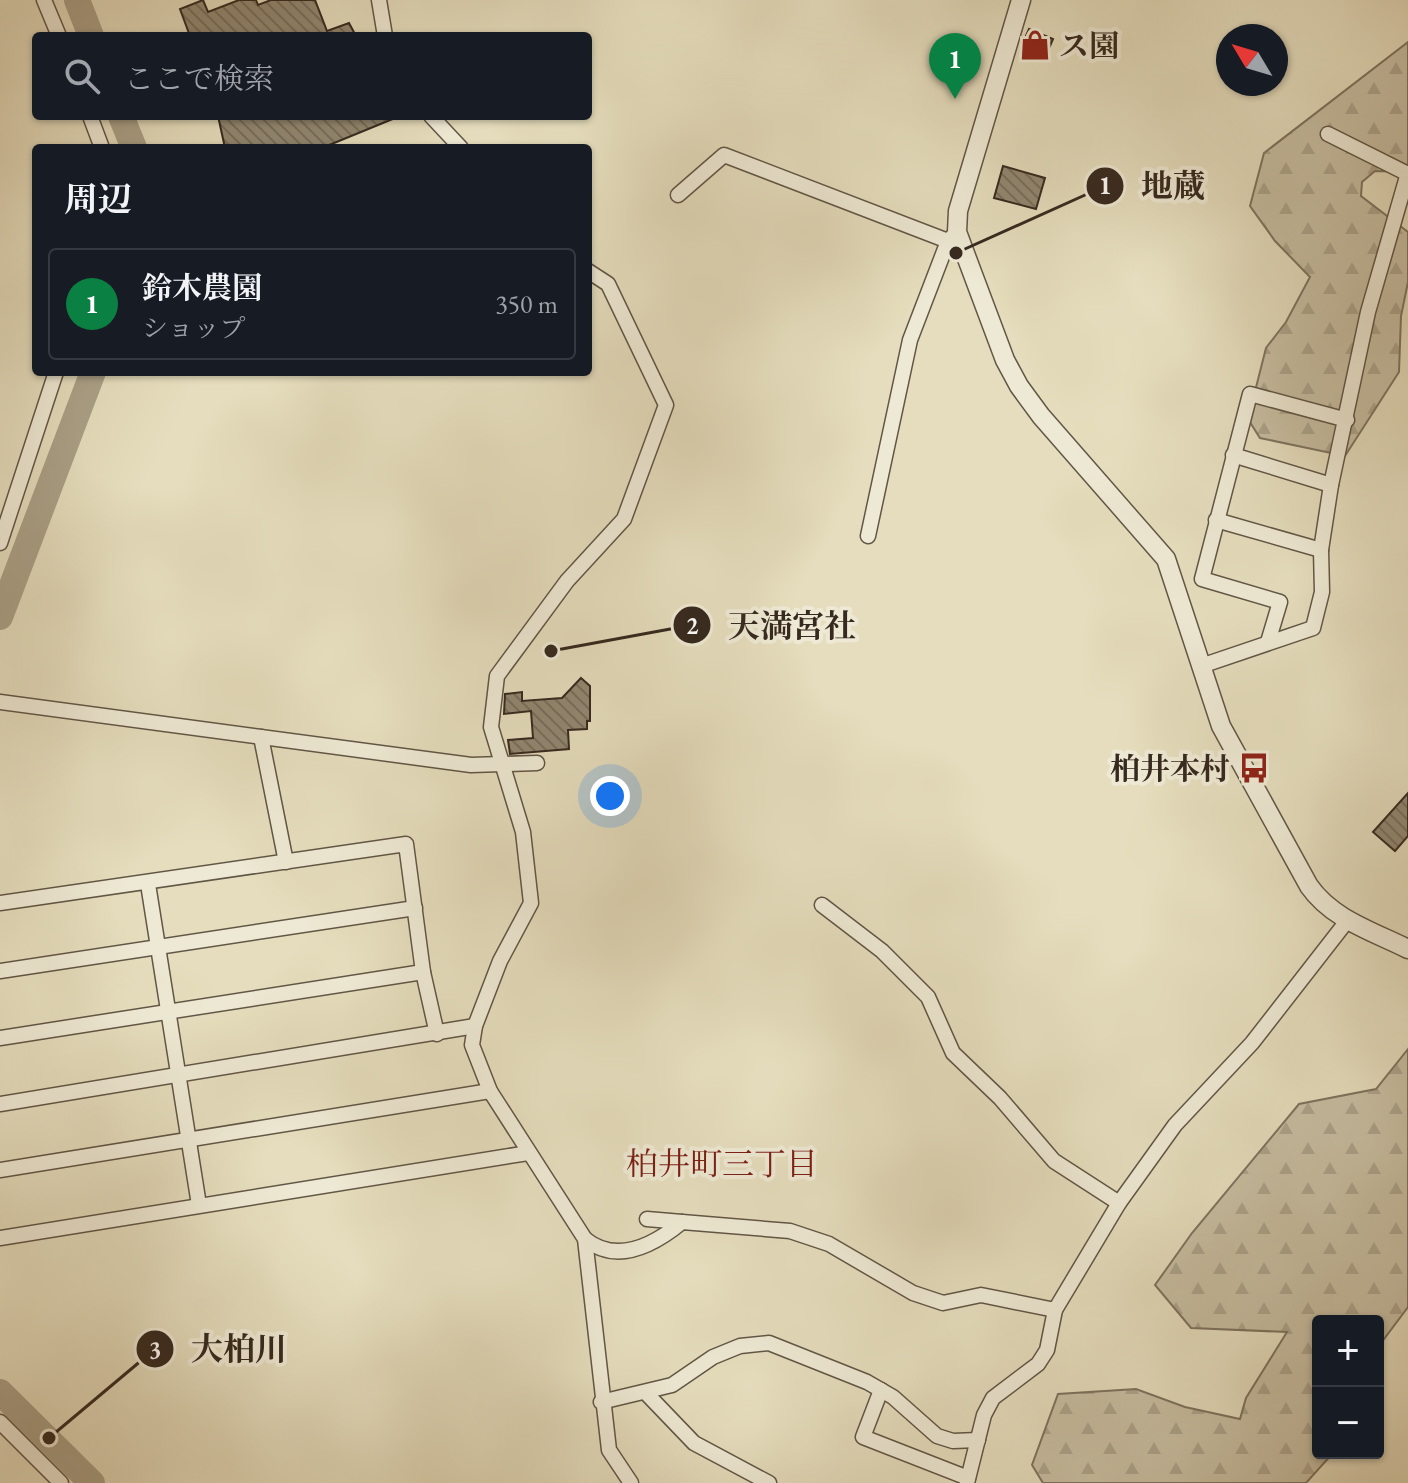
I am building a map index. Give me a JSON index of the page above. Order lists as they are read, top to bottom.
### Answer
{
  "districts": ["柏井町三丁目"],
  "places": {
    "shop": ["ス園"],
    "other": ["地蔵", "天満宮社", "大柏川"],
    "bus stop": ["柏井本村"]
  },
  "north": "top left",
  "page": {
    "search": "ここで検索",
    "pins": "1",
    "heading": "周辺",
    "list": [
      {
        "mark": "1",
        "name": "鈴木農園",
        "note": "ショップ",
        "value": "350 m"
      }
    ],
    "map_buttons": ["+", "−"]
  }
}
